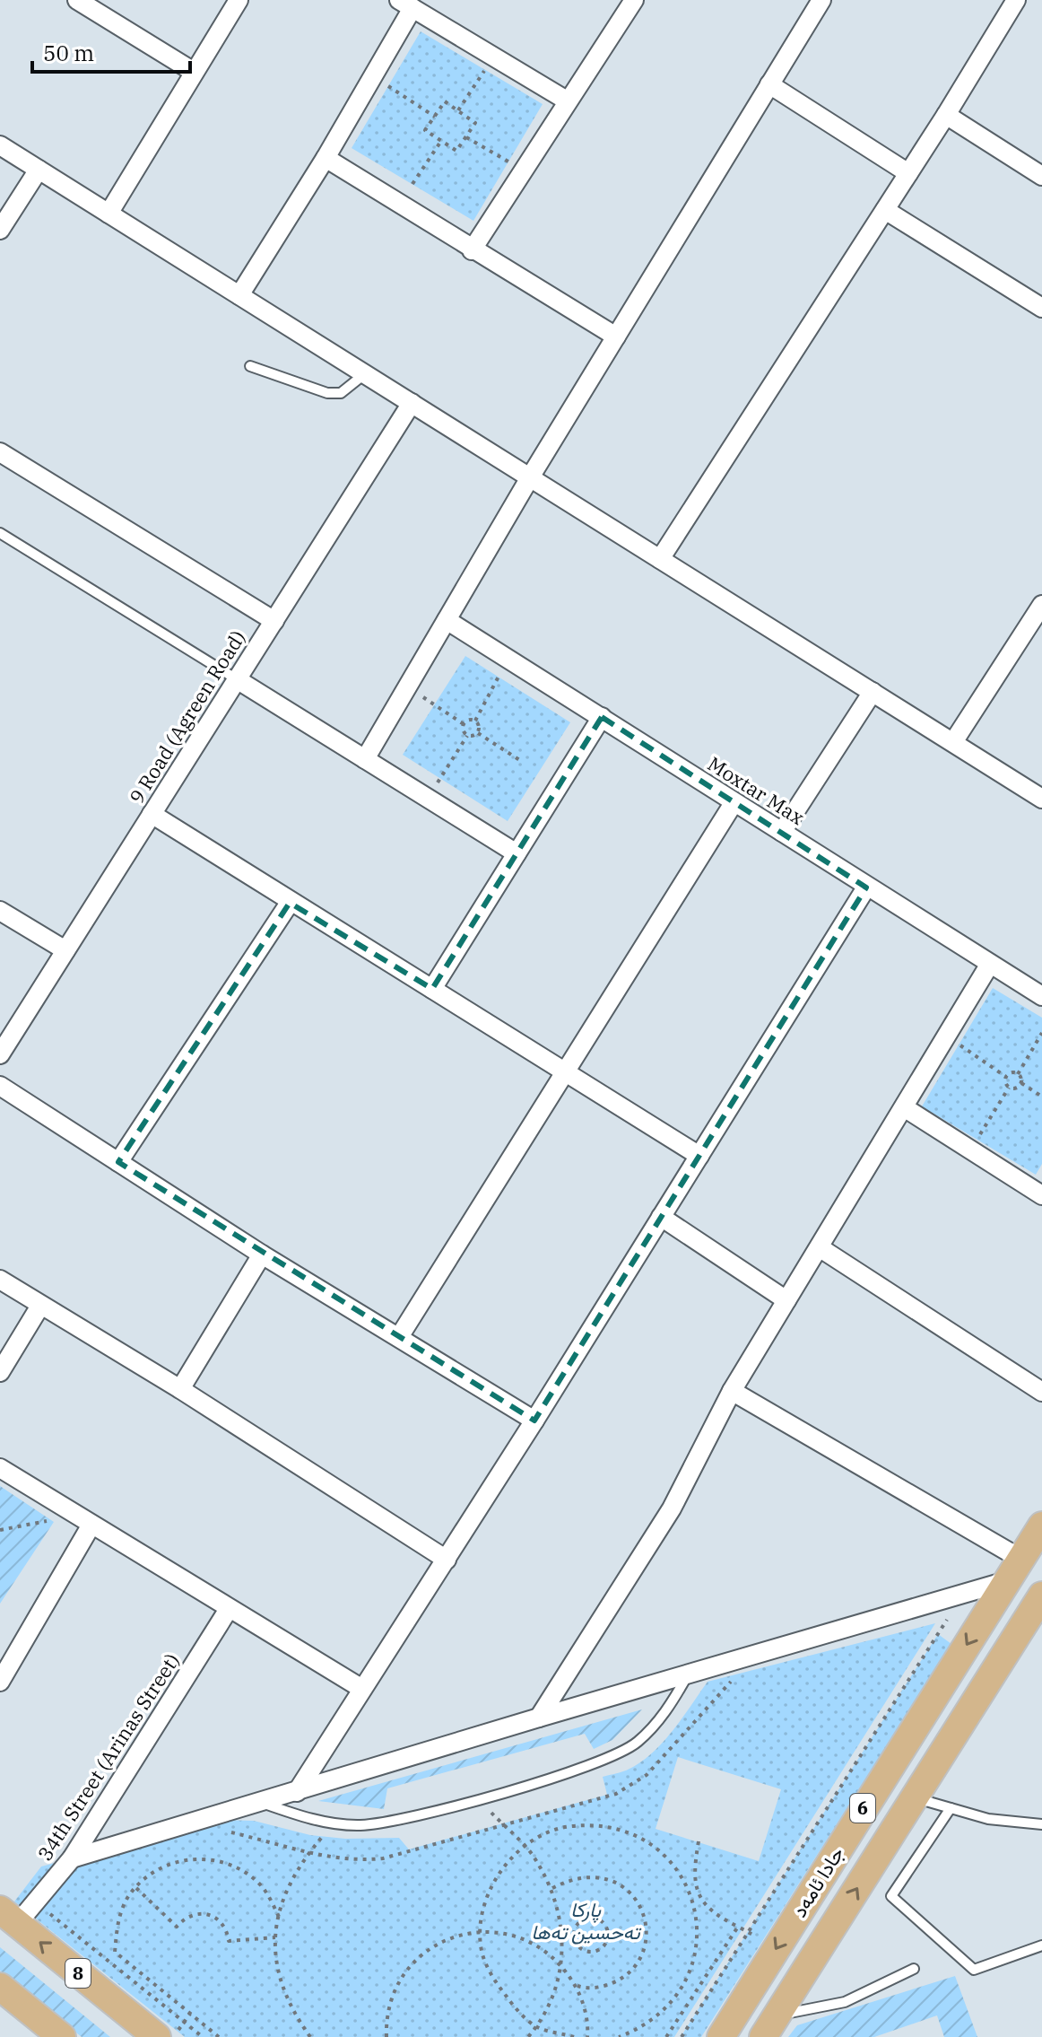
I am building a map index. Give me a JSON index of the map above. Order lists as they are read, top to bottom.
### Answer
{
  "streets": {
    "main road": ["6", "جادا ئامەد", "8"],
    "street": ["9 Road (Agreen Road)", "Moxtar Max", "34th Street (Arinas Street)"]
  },
  "crossings": [
    ["34th Street (Arinas Street)", "8"],
    ["6", "جادا ئامەد"]
  ],
  "parks": ["پارکا تەحسین تەها"],
  "scale_bar": "50 m"
}
